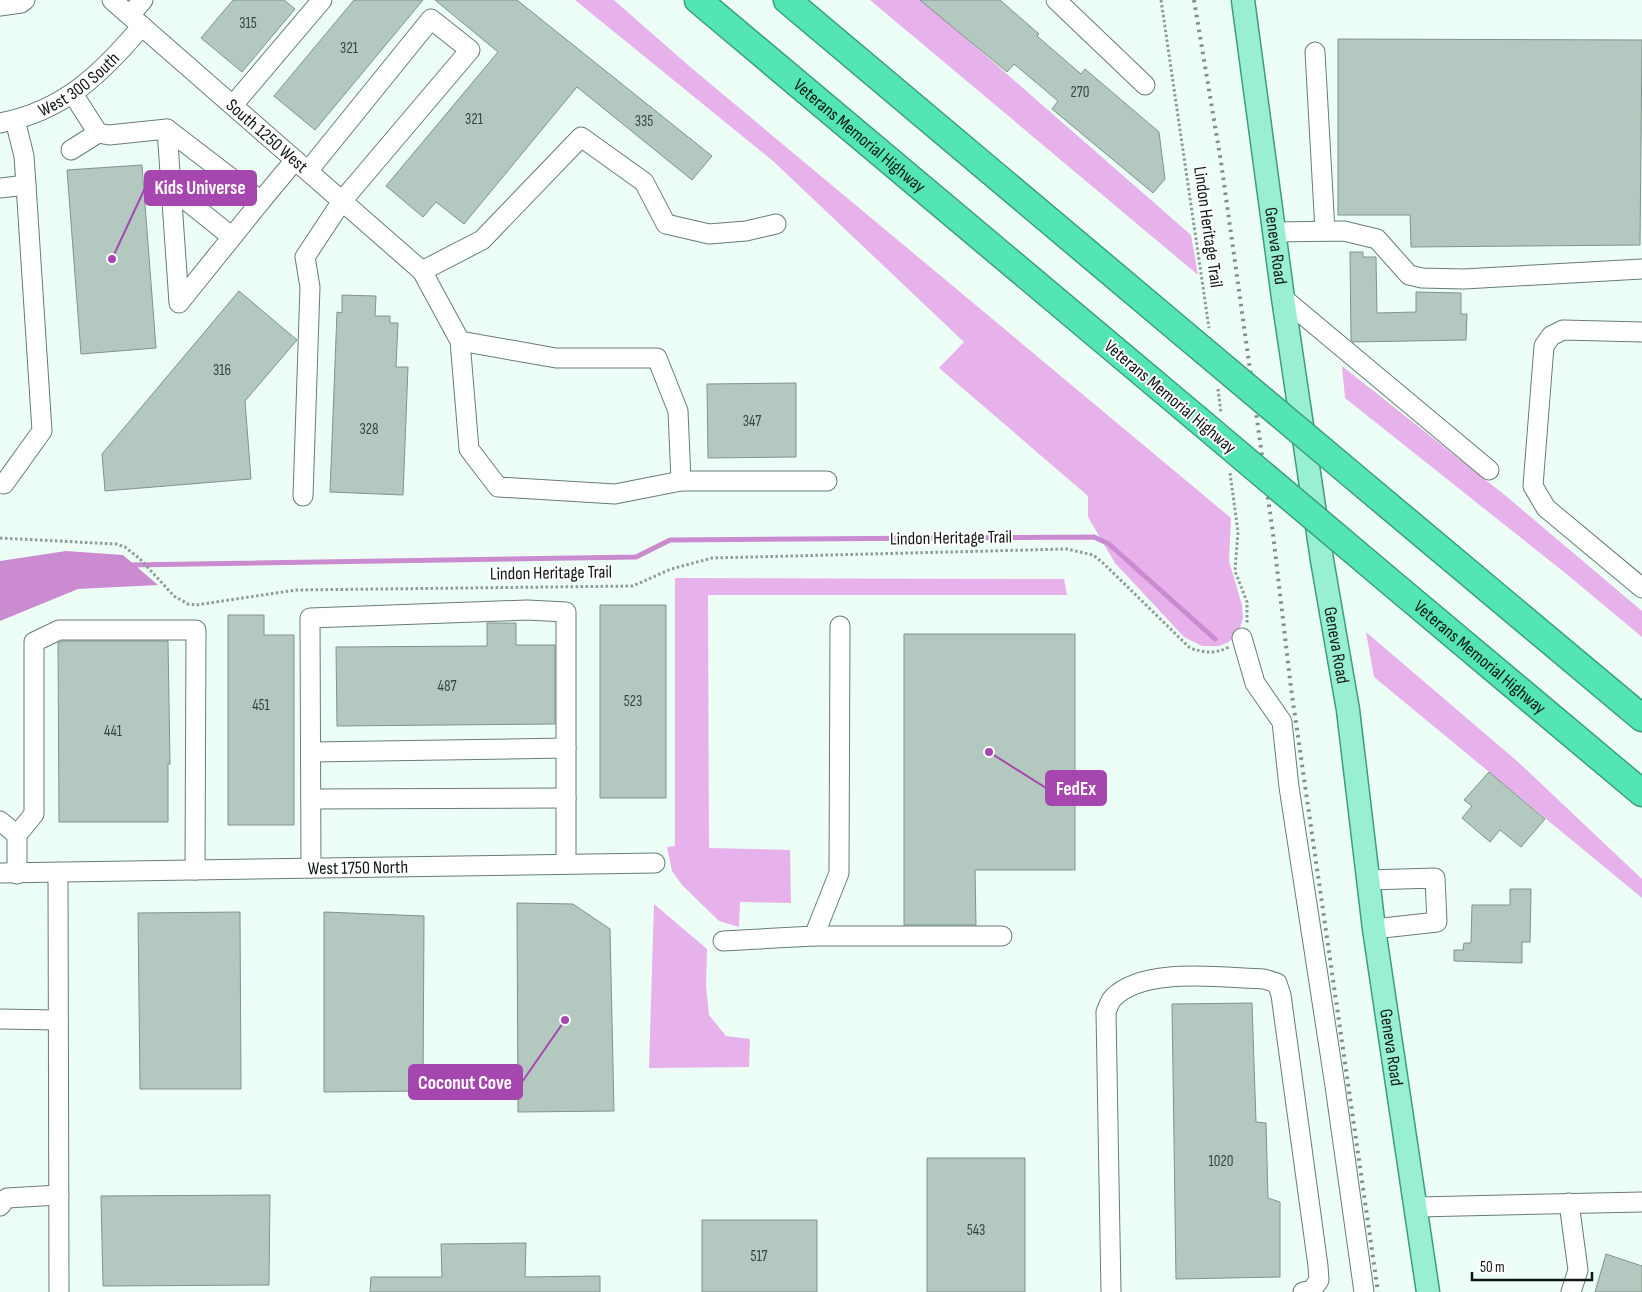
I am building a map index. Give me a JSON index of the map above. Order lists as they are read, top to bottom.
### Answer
{
  "streets": {
    "highway": ["Veterans Memorial Highway"],
    "main road": ["Geneva Road"],
    "street": ["West 300 South", "South 1250 West", "West 1750 North"],
    "path": ["Lindon Heritage Trail"]
  },
  "crossings": [
    ["West 300 South", "South 1250 West"]
  ],
  "places": ["Kids Universe", "FedEx", "Coconut Cove"],
  "house_numbers": [
    "315",
    "321",
    "270",
    "321",
    "335",
    "316",
    "347",
    "328",
    "487",
    "523",
    "451",
    "441",
    "1020",
    "543",
    "517"
  ],
  "scale_bar": "50 m"
}
